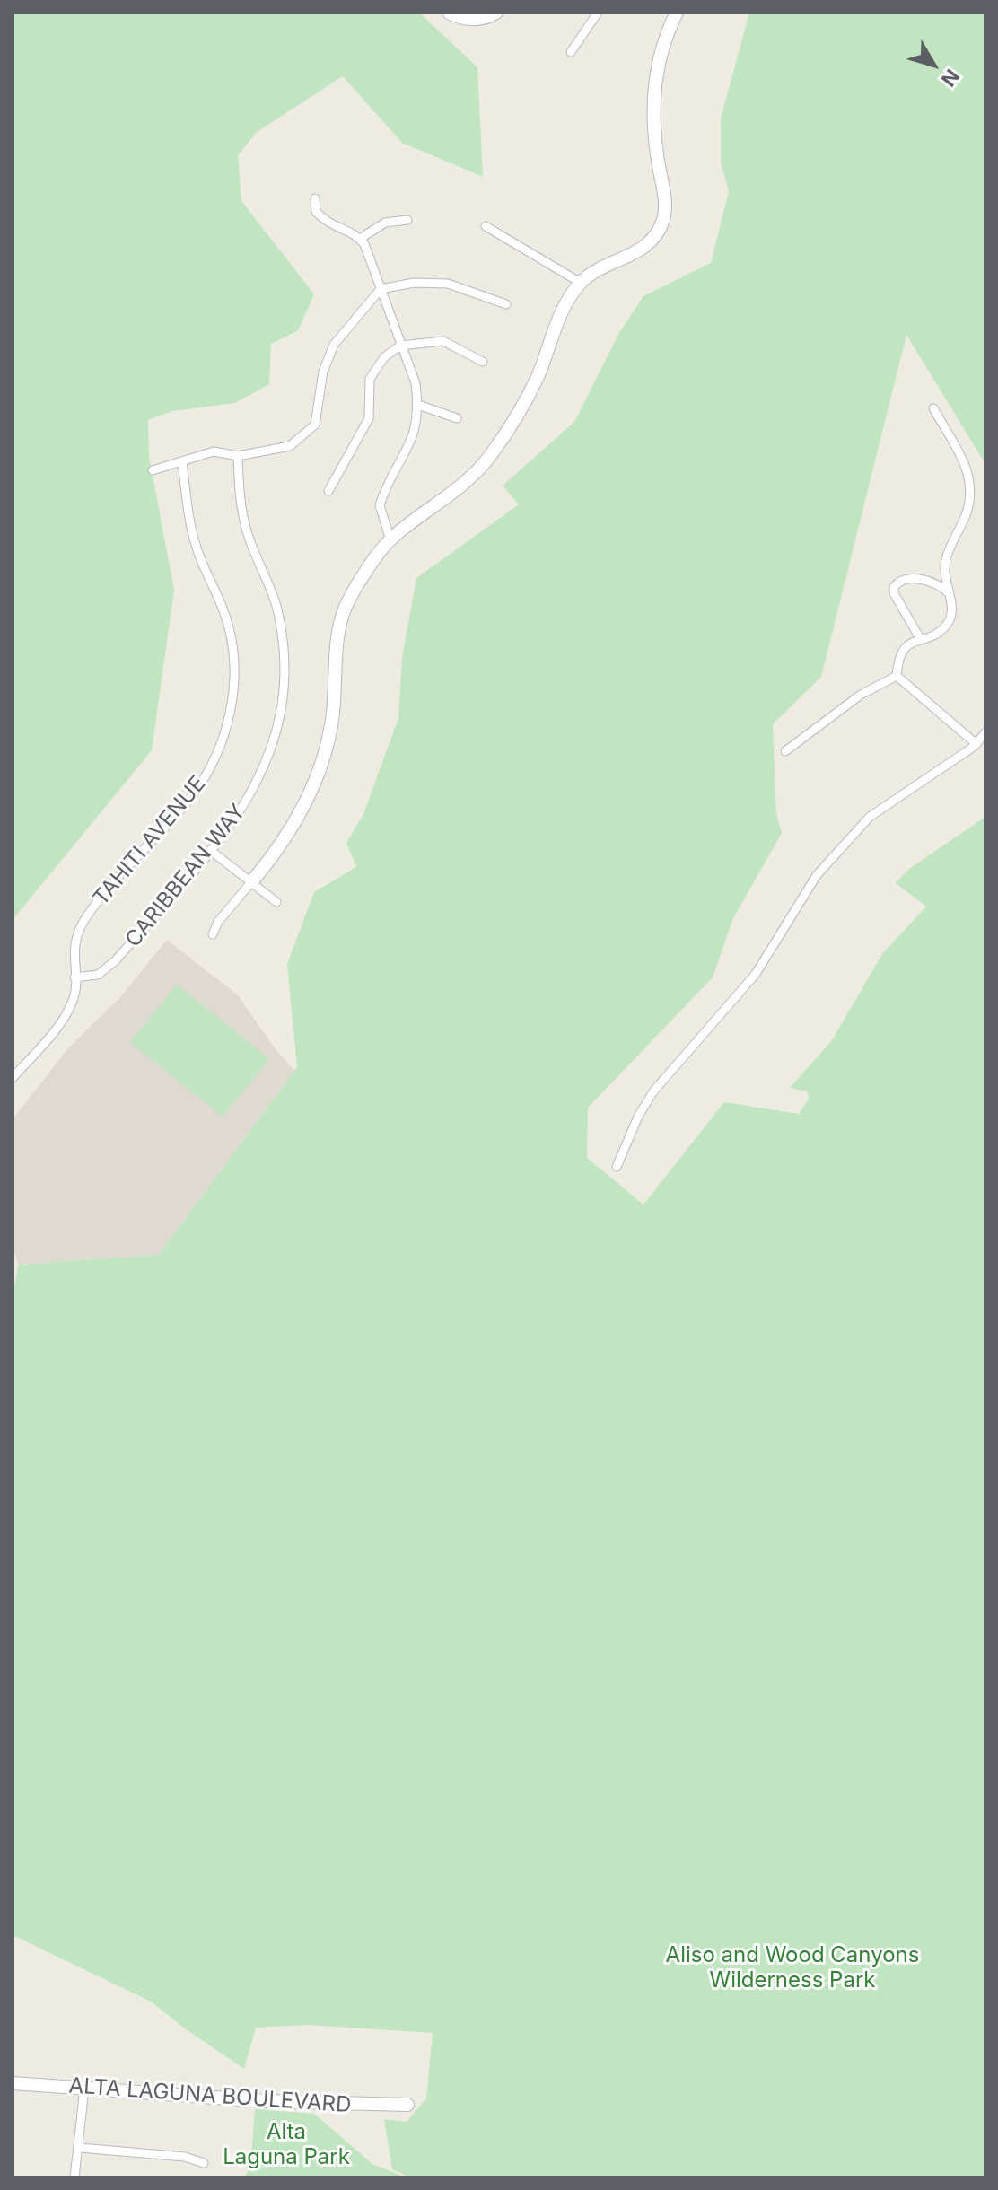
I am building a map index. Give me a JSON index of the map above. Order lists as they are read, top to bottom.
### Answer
{
  "streets": {
    "street": ["TAHITI AVENUE", "CARIBBEAN WAY", "ALTA LAGUNA BOULEVARD"]
  },
  "crossings": [
    ["TAHITI AVENUE", "CARIBBEAN WAY"]
  ],
  "parks": ["Aliso and Wood Canyons Wilderness Park", "Alta Laguna Park"],
  "north": "bottom right"
}
